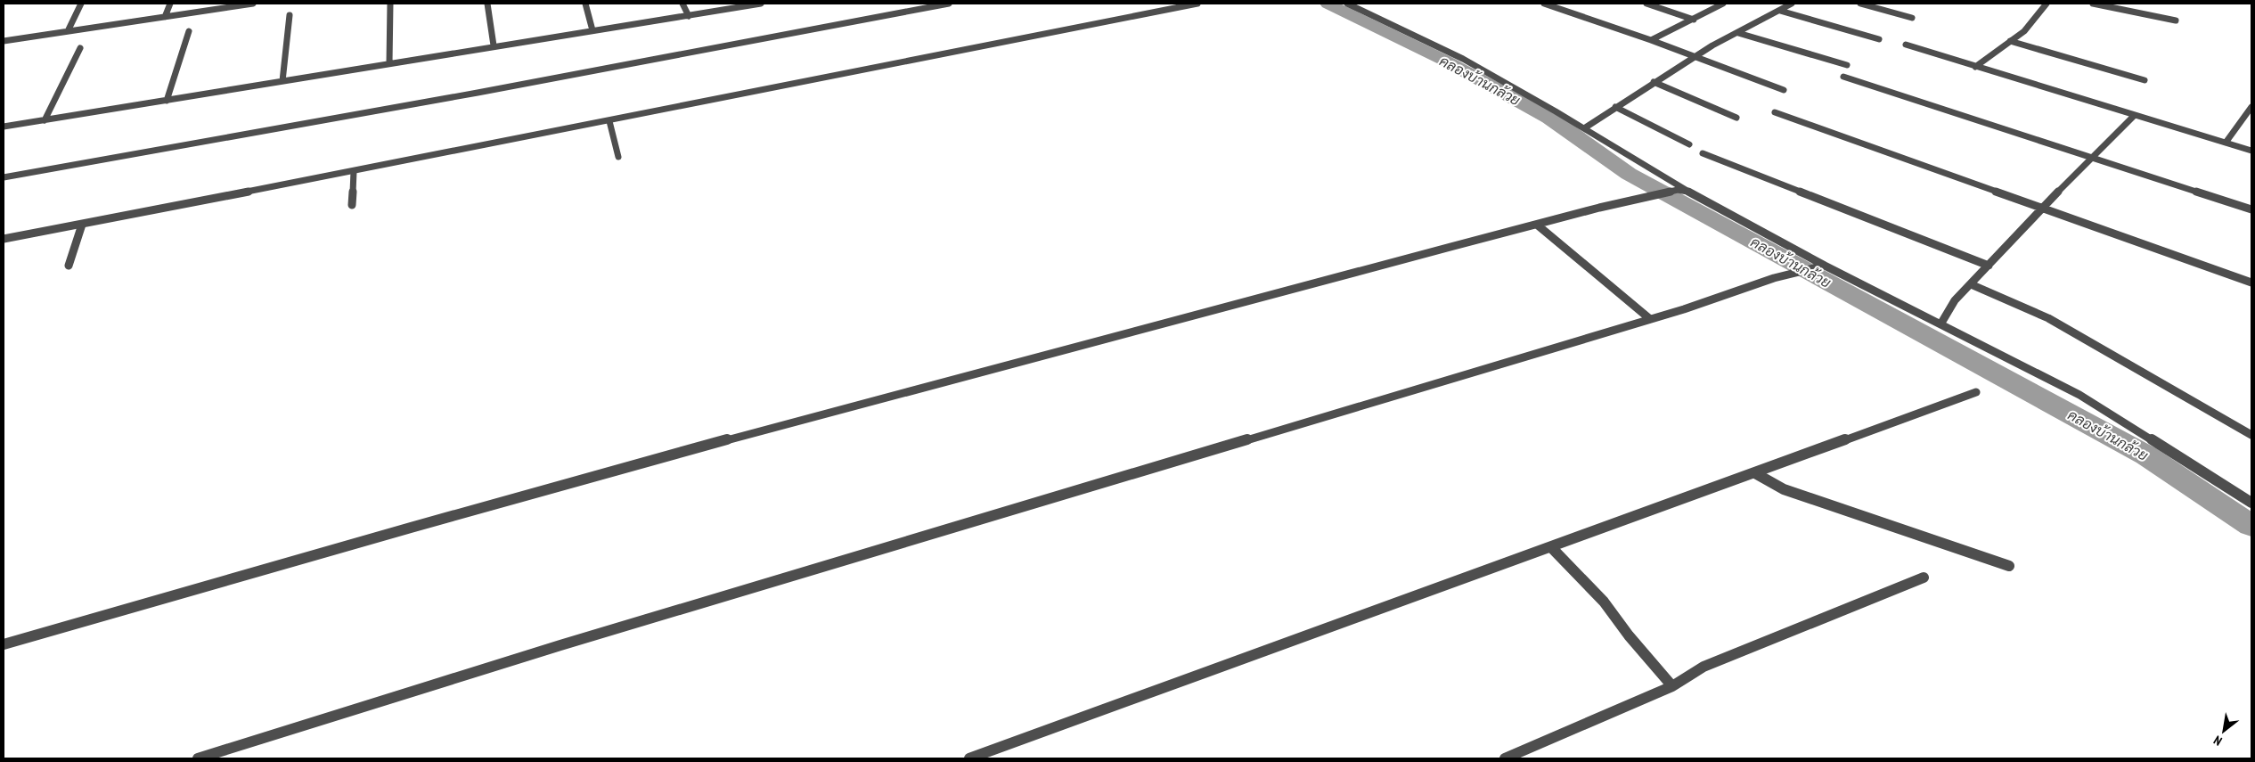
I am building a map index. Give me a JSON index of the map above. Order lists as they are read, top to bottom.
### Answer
{
  "water": ["คลองบ้านกล้วย"],
  "north": "bottom left"
}
